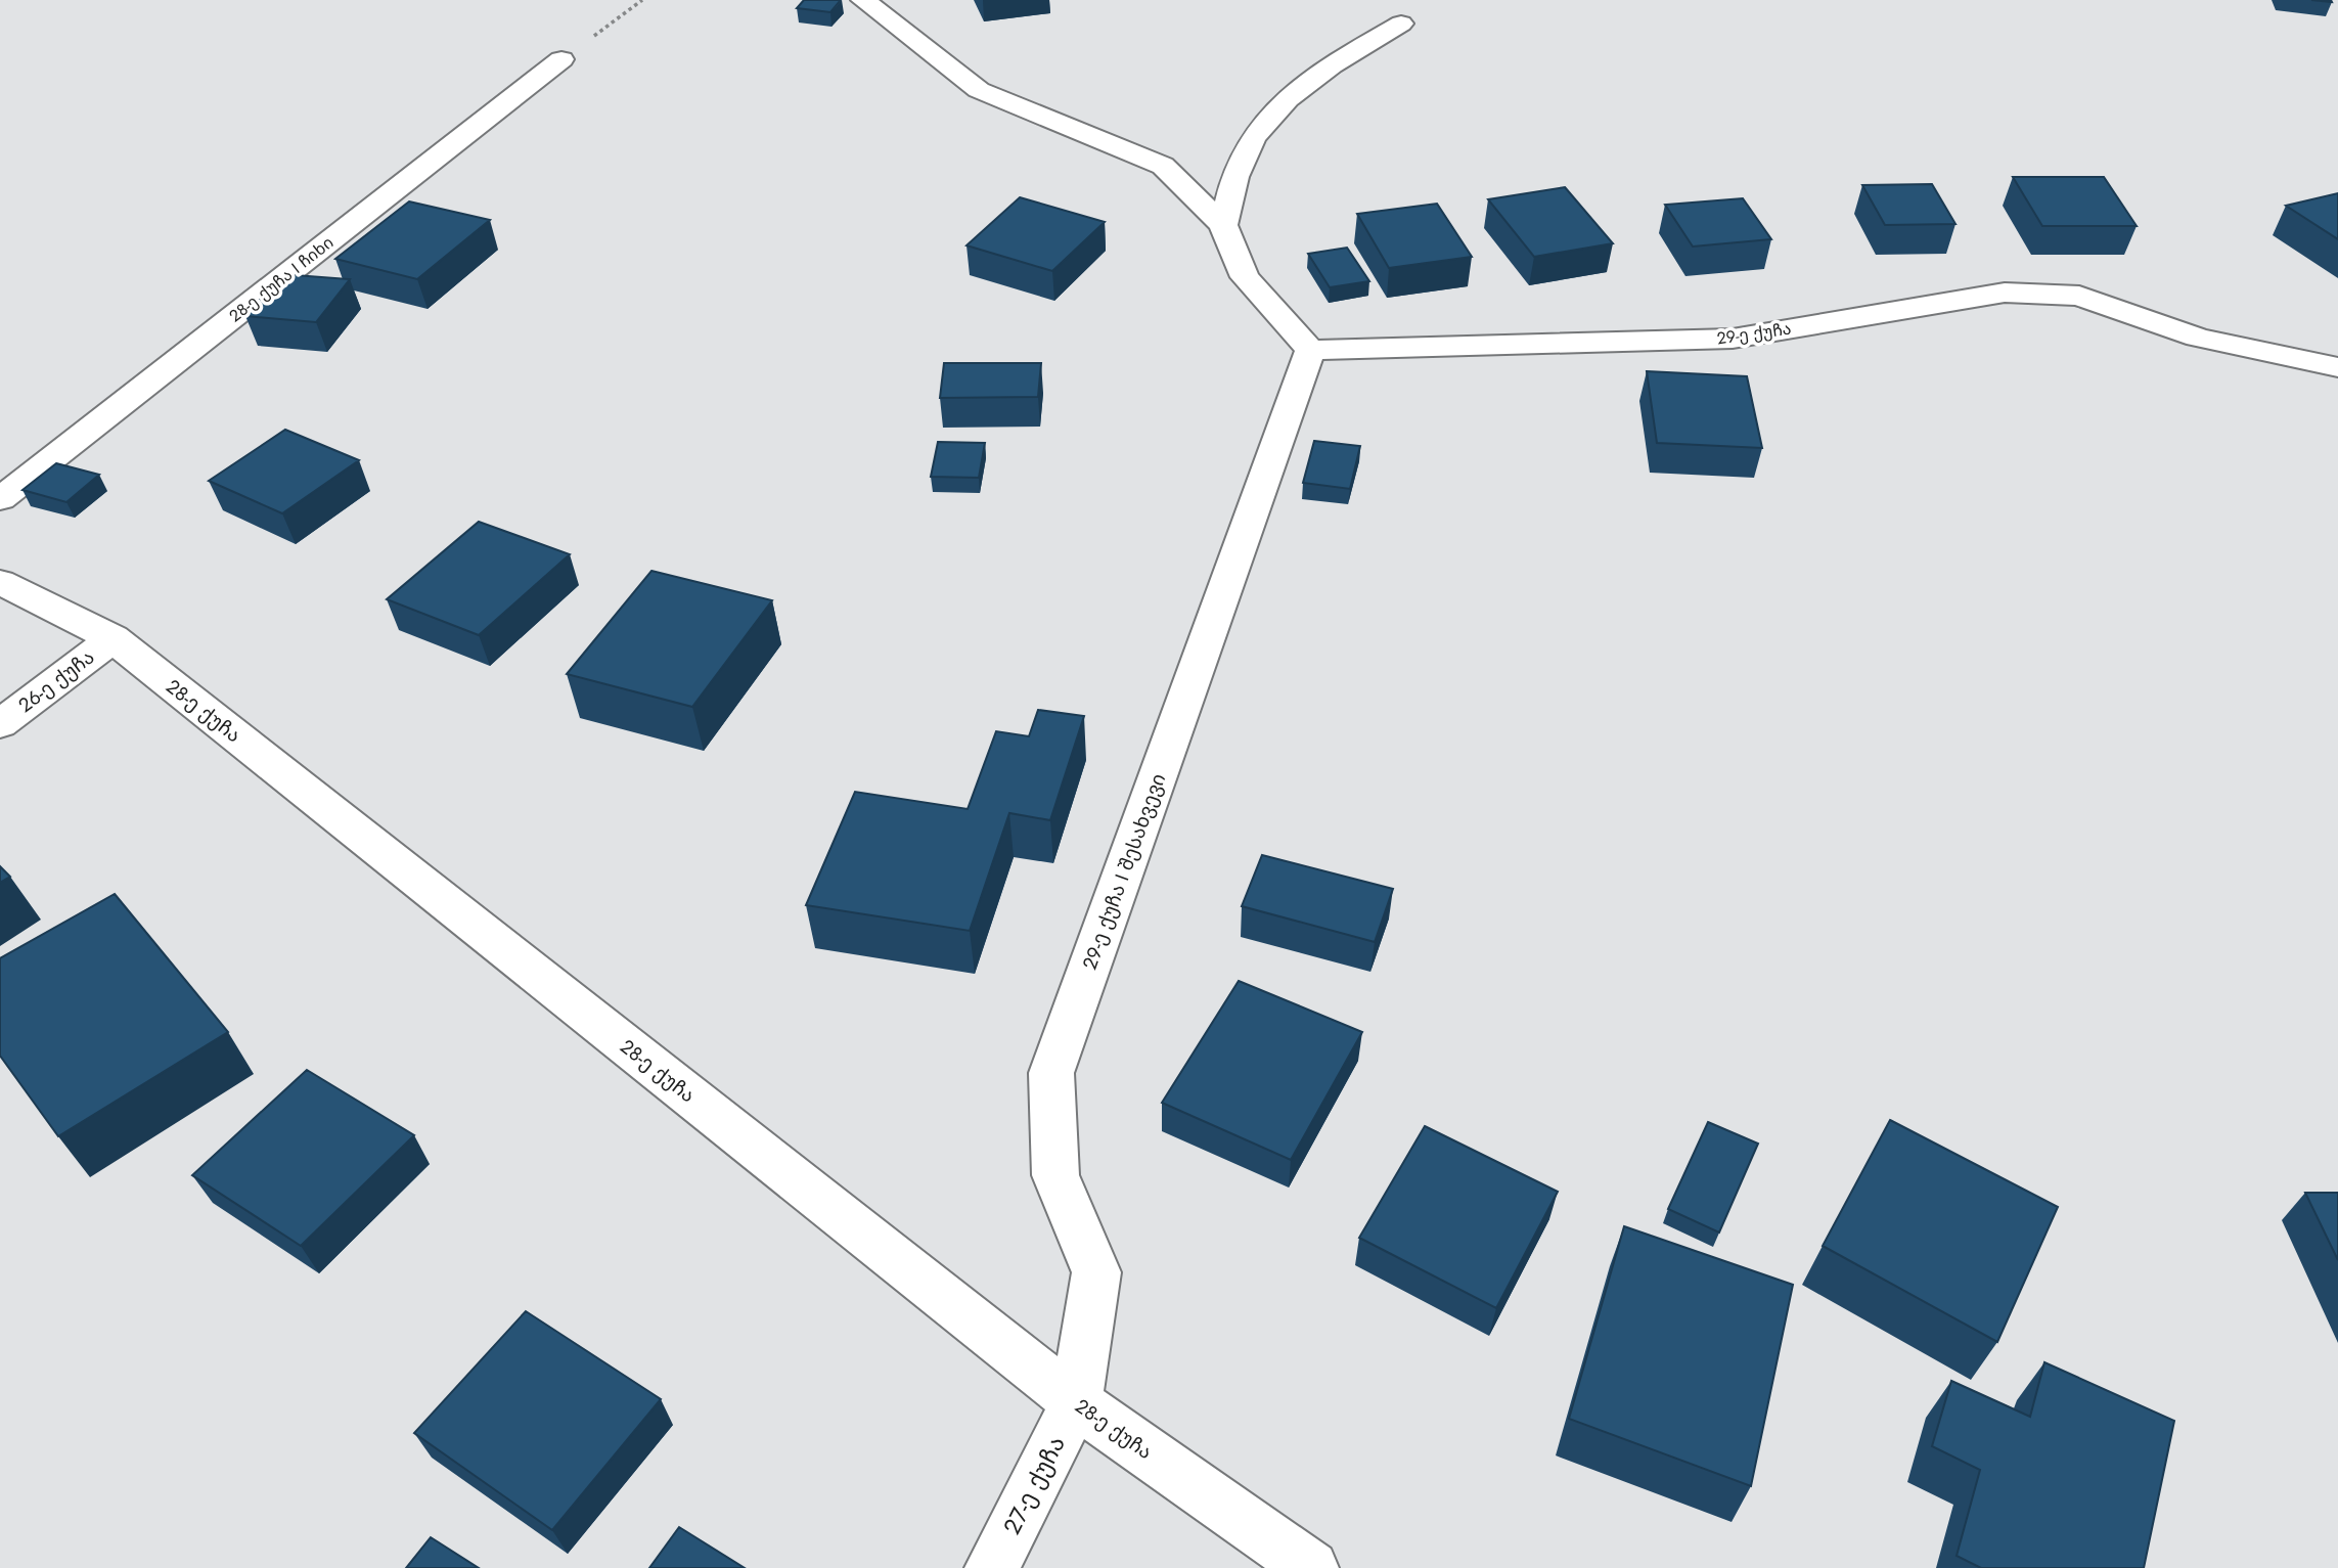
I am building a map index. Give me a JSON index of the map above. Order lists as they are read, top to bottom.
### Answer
{
  "streets": {
    "street": [
      "28-ე ქუჩა I ჩიხი",
      "29-ე ქუჩა",
      "26-ე ქუჩა",
      "28-ე ქუჩა",
      "29-ე ქუჩა I შესახვევი",
      "27-ე ქუჩა"
    ]
  },
  "crossings": [
    ["29-ე ქუჩა", "29-ე ქუჩა I შესახვევი"],
    ["26-ე ქუჩა", "28-ე ქუჩა"],
    ["28-ე ქუჩა", "29-ე ქუჩა I შესახვევი"],
    ["28-ე ქუჩა", "27-ე ქუჩა"],
    ["29-ე ქუჩა I შესახვევი", "27-ე ქუჩა"]
  ]
}
